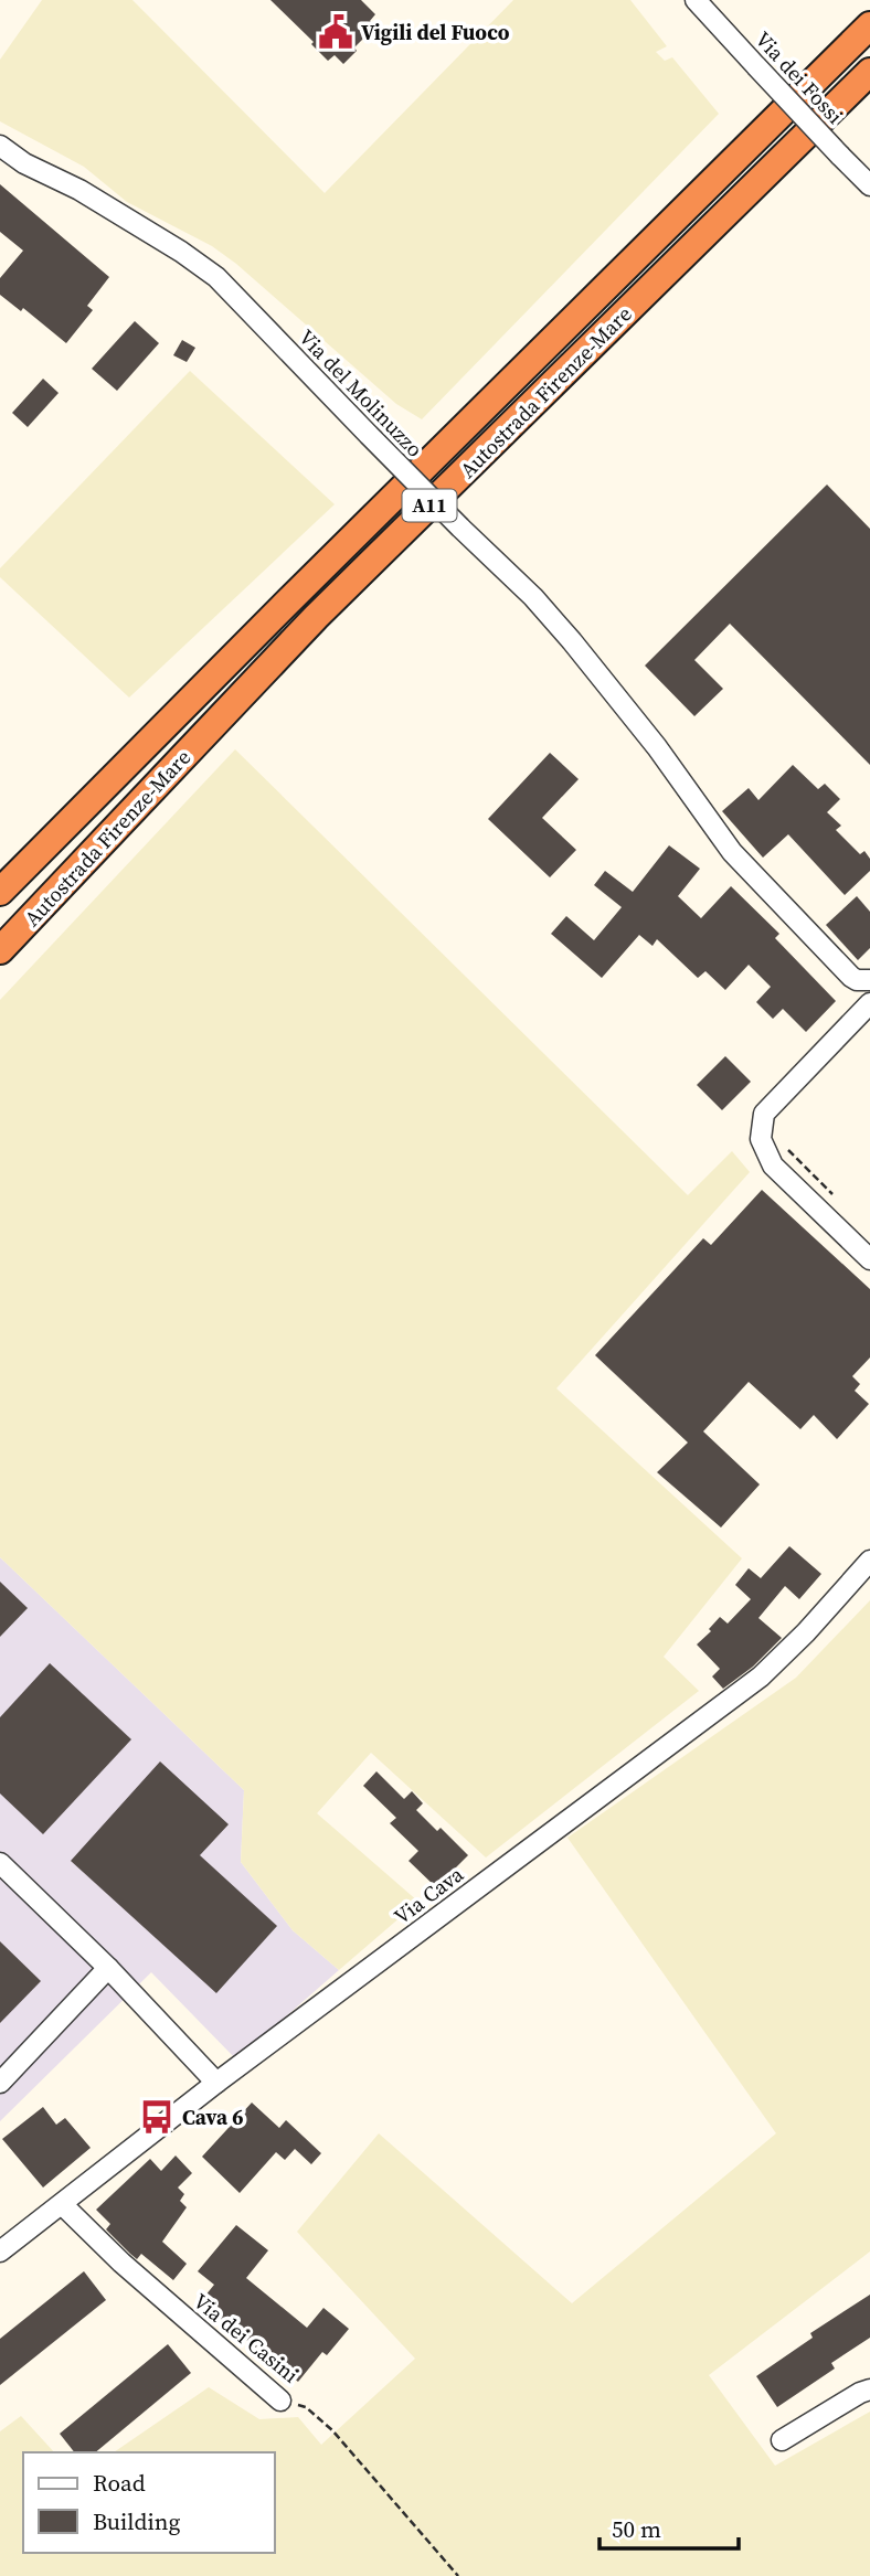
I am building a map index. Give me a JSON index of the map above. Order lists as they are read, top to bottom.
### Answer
{
  "streets": {
    "highway": ["Autostrada Firenze-Mare", "A11"],
    "street": [
      "Via dei Fossi",
      "Via del Molinuzzo",
      "Via Cava",
      "Via dei Casini"
    ]
  },
  "crossings": [
    ["Via Cava", "Via dei Casini"]
  ],
  "places": {
    "public building": ["Vigili del Fuoco"],
    "bus stop": ["Cava 6"]
  },
  "legend": ["Road", "Building"],
  "scale_bar": "50 m"
}
